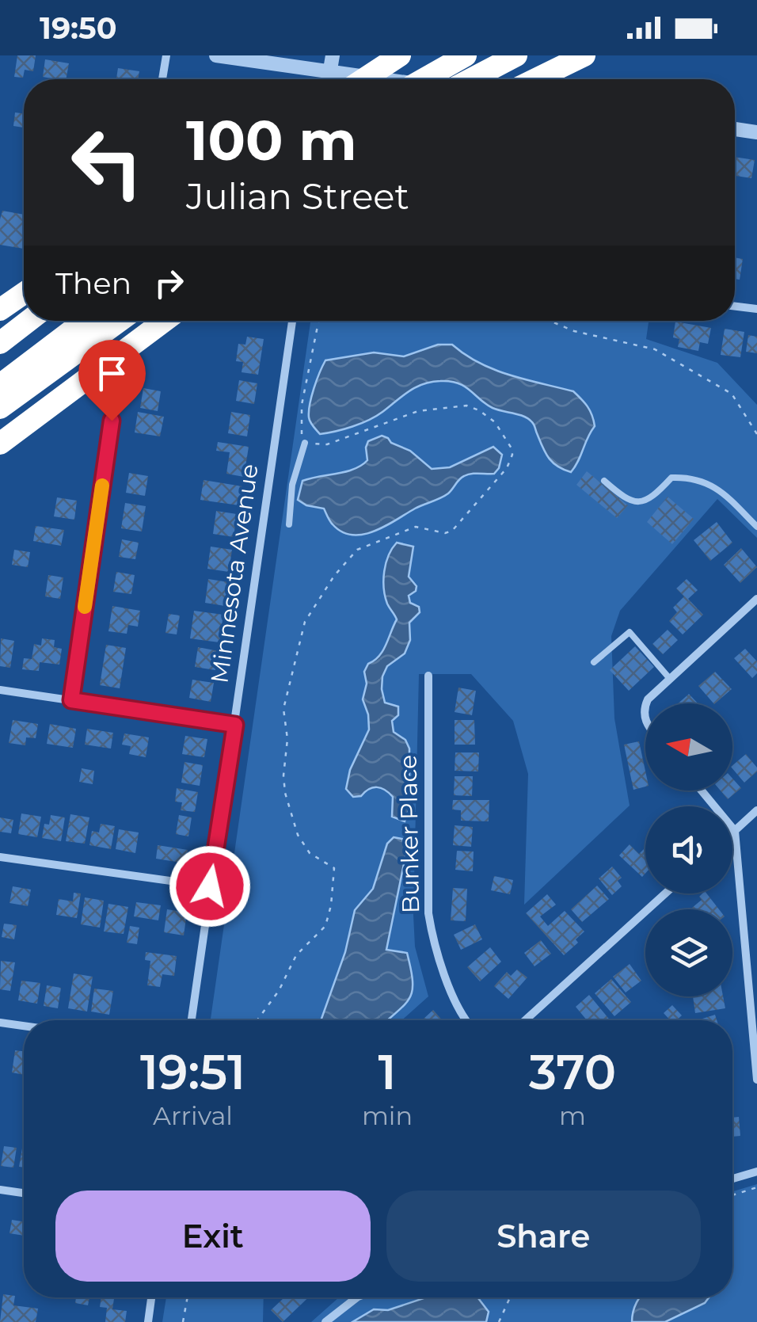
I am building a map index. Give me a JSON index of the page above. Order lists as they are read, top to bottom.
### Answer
{
  "streets": {
    "street": ["Minnesota Avenue", "Bunker Place"]
  },
  "north": "left",
  "page": {
    "status": "19:50",
    "turn": ["100 m", "Julian Street"],
    "then": "Then",
    "eta": [
      "19:51",
      "Arrival",
      "1",
      "min",
      "370",
      "m"
    ],
    "buttons": ["Exit", "Share"]
  }
}
